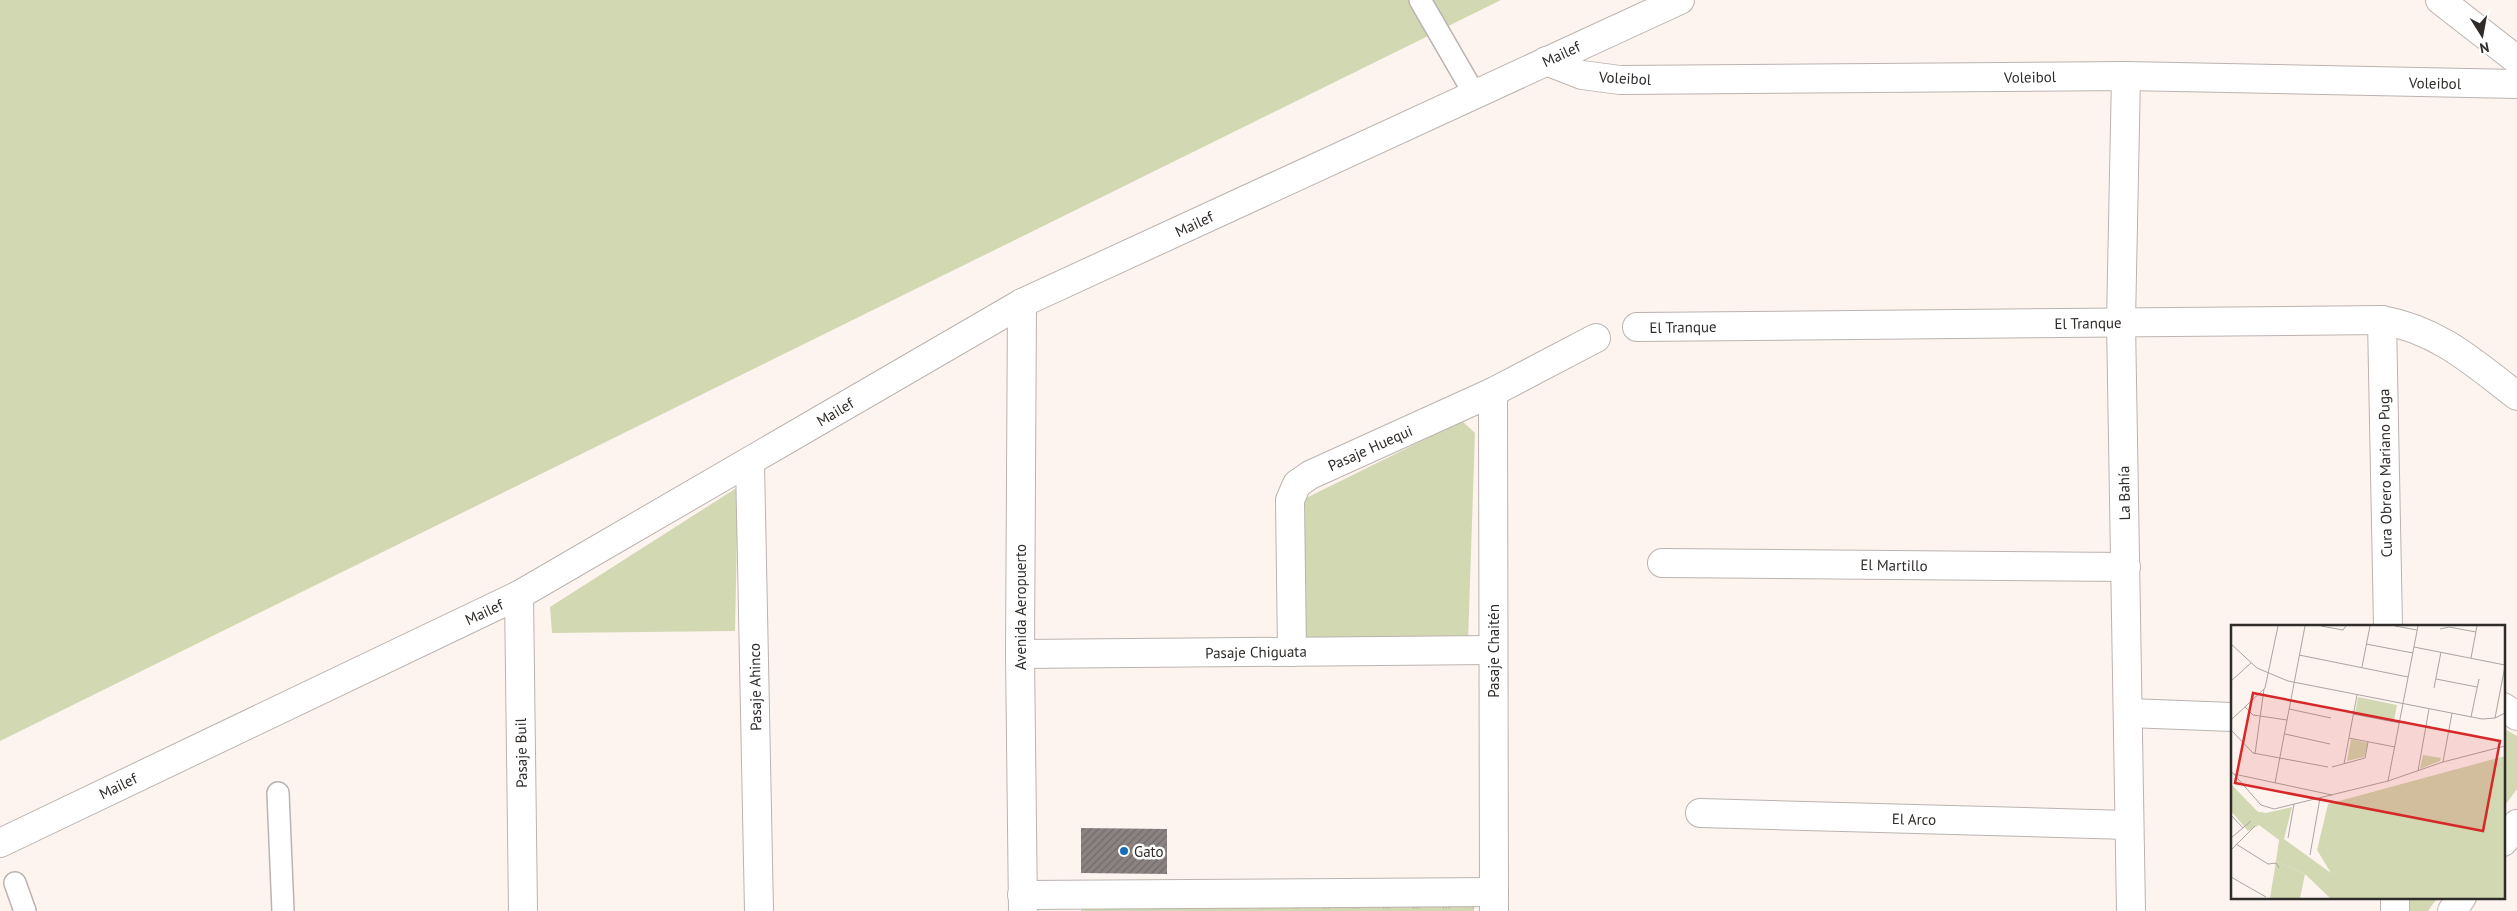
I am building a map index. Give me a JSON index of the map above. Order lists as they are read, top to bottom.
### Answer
{
  "streets": {
    "street": [
      "Mailef",
      "Voleibol",
      "El Tranque",
      "Pasaje Huequi",
      "Cura Obrero Mariano Puga",
      "La Bahía",
      "El Martillo",
      "Avenida Aeropuerto",
      "Pasaje Chaitén",
      "Pasaje Chiguata",
      "Pasaje Ahinco",
      "Pasaje Buil",
      "El Arco"
    ]
  },
  "crossings": [
    ["Mailef", "Voleibol"],
    ["Mailef", "Avenida Aeropuerto"],
    ["Mailef", "Pasaje Ahinco"],
    ["Mailef", "Pasaje Buil"],
    ["Voleibol", "La Bahía"],
    ["El Tranque", "Cura Obrero Mariano Puga"],
    ["El Tranque", "La Bahía"],
    ["Pasaje Huequi", "Pasaje Chaitén"],
    ["Pasaje Huequi", "Pasaje Chiguata"],
    ["La Bahía", "El Martillo"],
    ["La Bahía", "El Arco"],
    ["Avenida Aeropuerto", "Pasaje Chiguata"],
    ["Pasaje Chaitén", "Pasaje Chiguata"]
  ],
  "places": ["Gato"],
  "north": "bottom"
}
